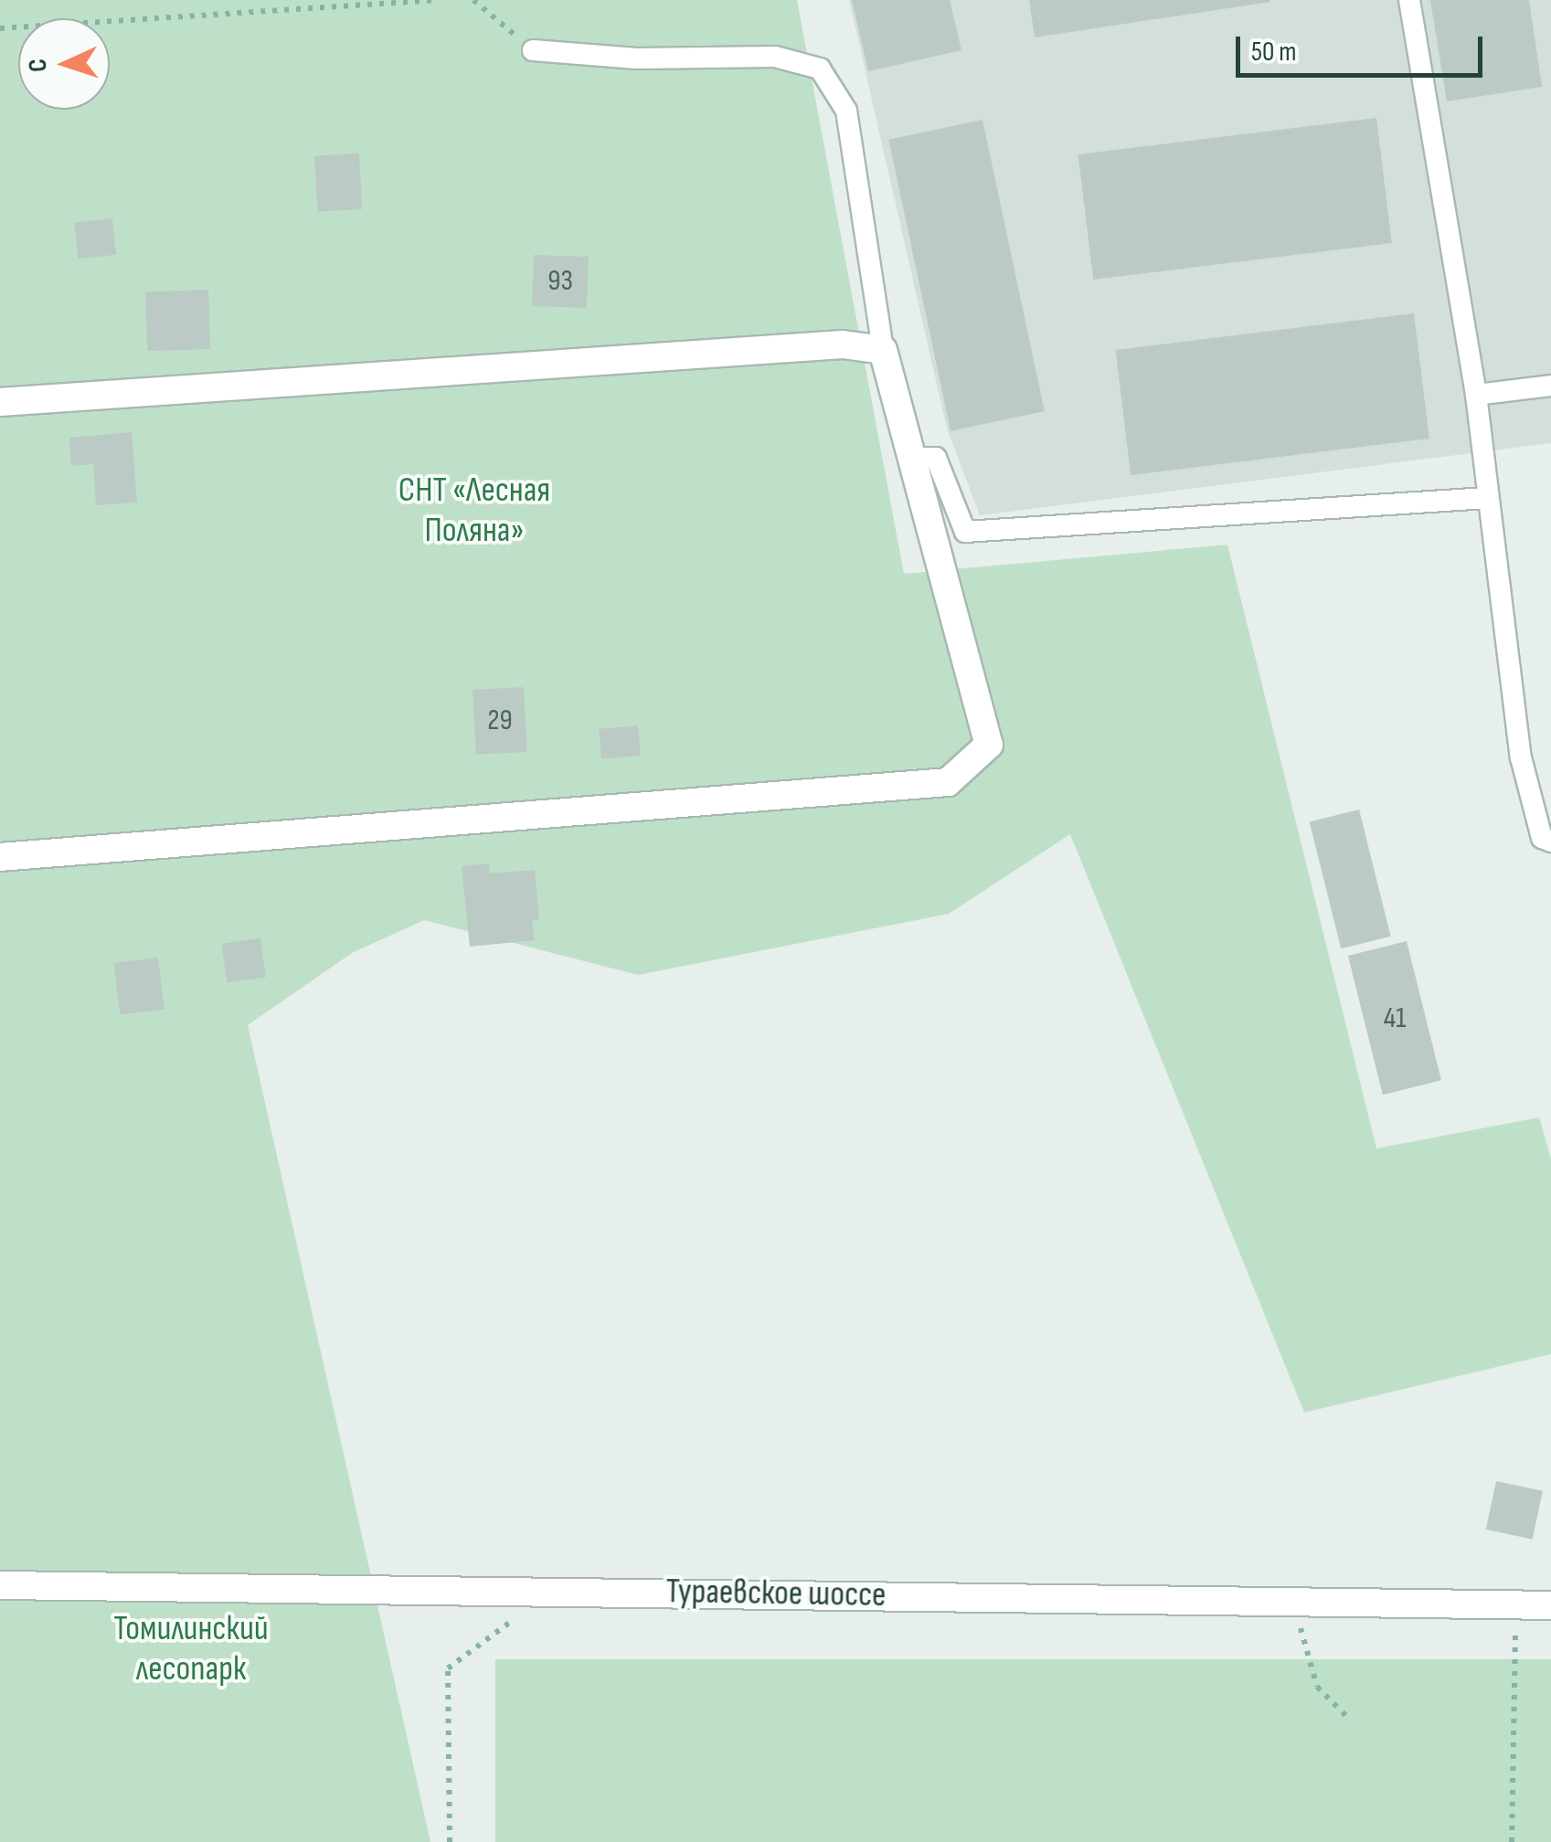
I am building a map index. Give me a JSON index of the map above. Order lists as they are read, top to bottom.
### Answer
{
  "streets": {
    "street": ["Тураевское шоссе"]
  },
  "parks": ["СНТ «Лесная Поляна»", "Томилинский лесопарк"],
  "house_numbers": ["93", "29", "41"],
  "scale_bar": "50 m",
  "north": "left"
}
